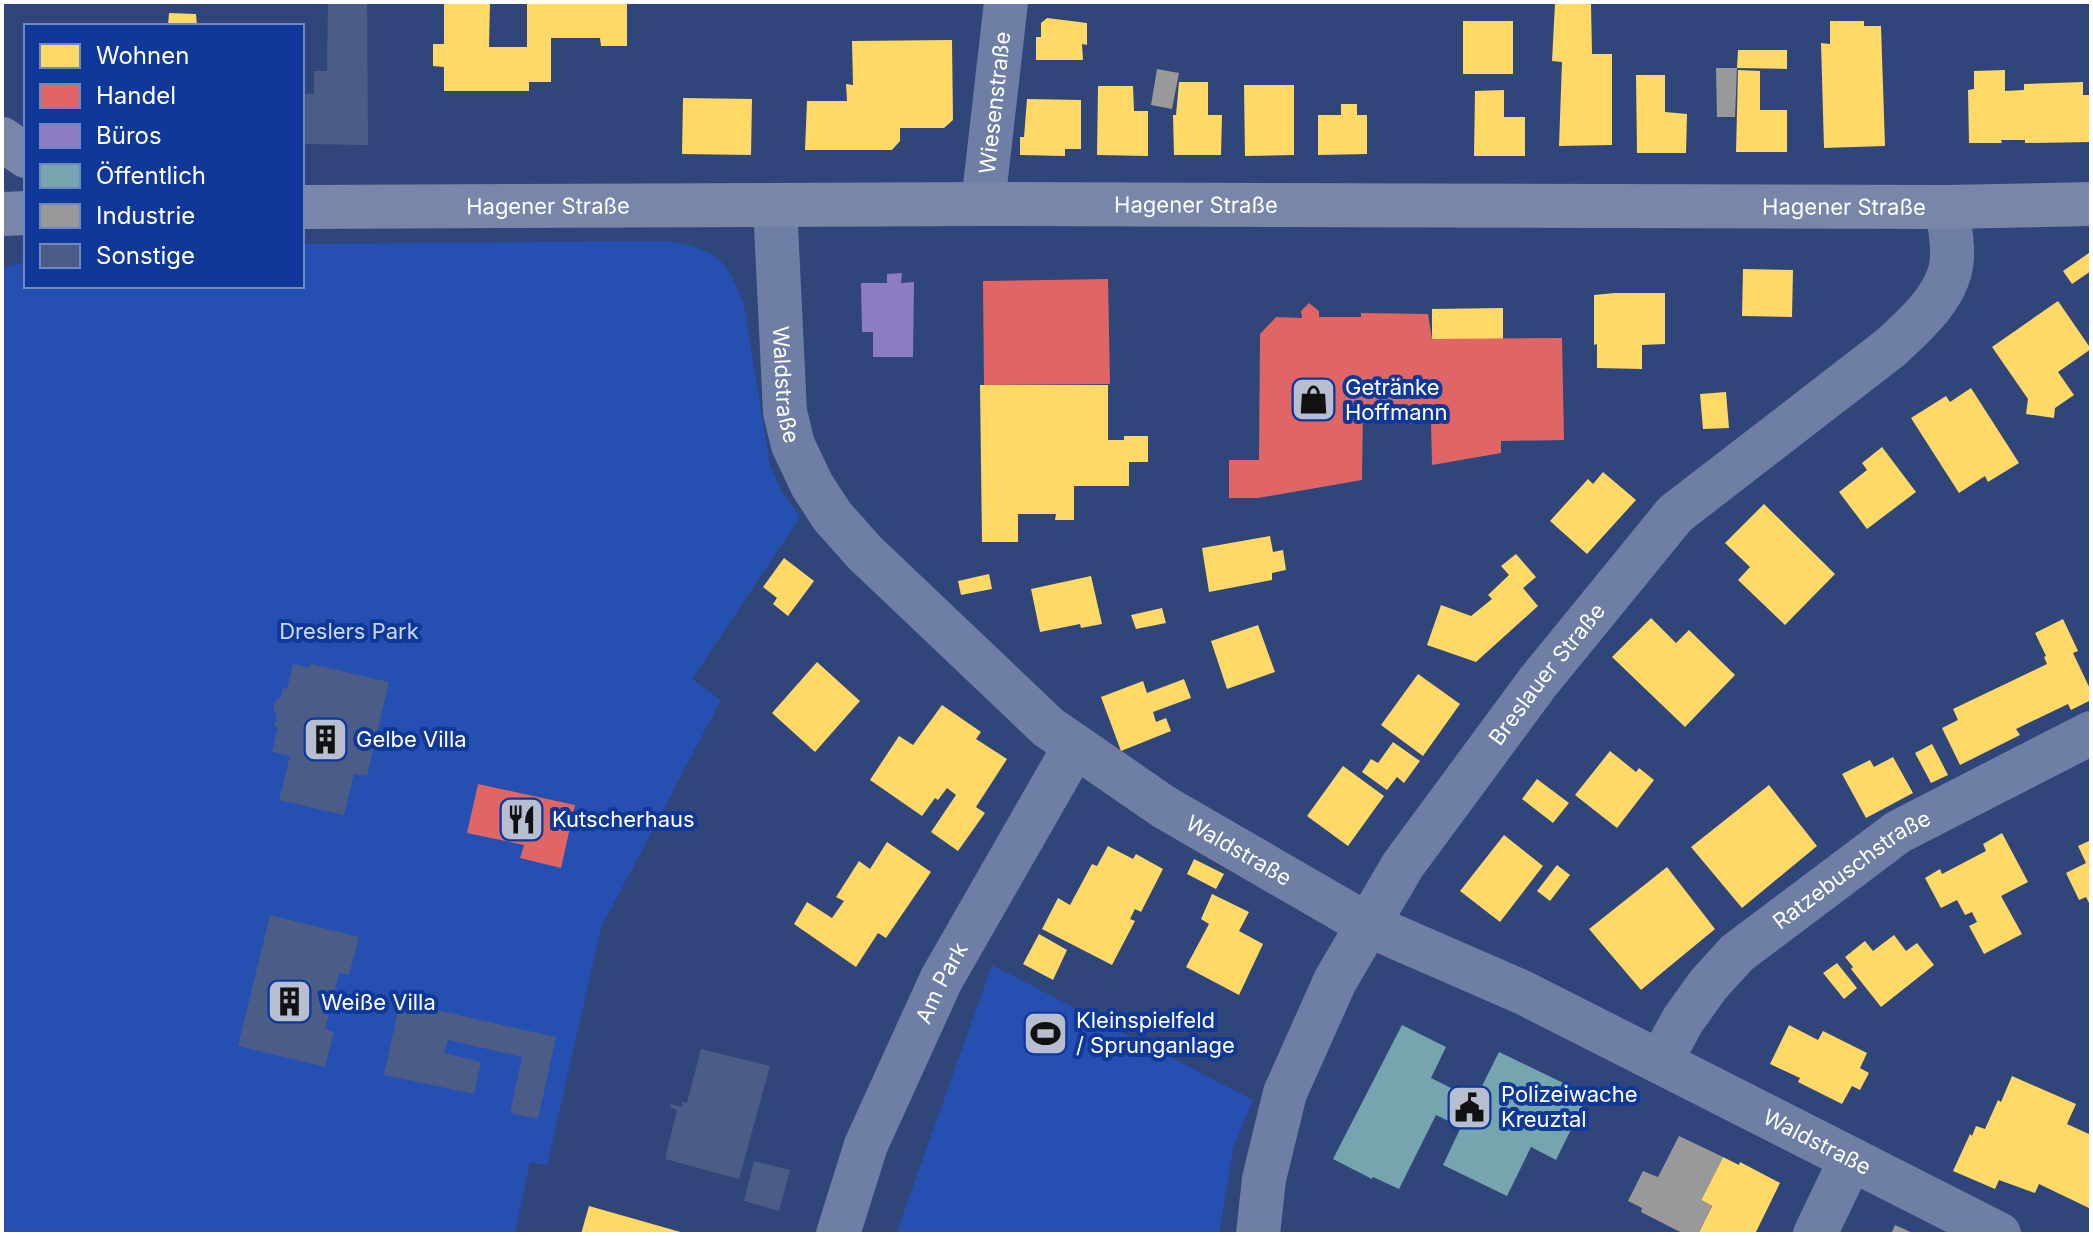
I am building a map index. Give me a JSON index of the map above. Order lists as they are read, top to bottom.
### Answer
{
  "streets": {
    "main road": ["Hagener Straße"],
    "street": [
      "Wiesenstraße",
      "Waldstraße",
      "Breslauer Straße",
      "Ratzebuschstraße",
      "Am Park"
    ]
  },
  "crossings": [
    ["Wiesenstraße", "Hagener Straße"],
    ["Hagener Straße", "Waldstraße"],
    ["Hagener Straße", "Breslauer Straße"],
    ["Waldstraße", "Breslauer Straße"],
    ["Waldstraße", "Ratzebuschstraße"],
    ["Waldstraße", "Am Park"]
  ],
  "parks": ["Dreslers Park"],
  "places": {
    "shop": ["Getränke Hoffmann"],
    "building": ["Gelbe Villa", "Weiße Villa"],
    "restaurant": ["Kutscherhaus"],
    "sports": ["Kleinspielfeld / Sprunganlage"],
    "public building": ["Polizeiwache Kreuztal"]
  },
  "legend": [
    "Wohnen",
    "Handel",
    "Büros",
    "Öffentlich",
    "Industrie",
    "Sonstige"
  ]
}
